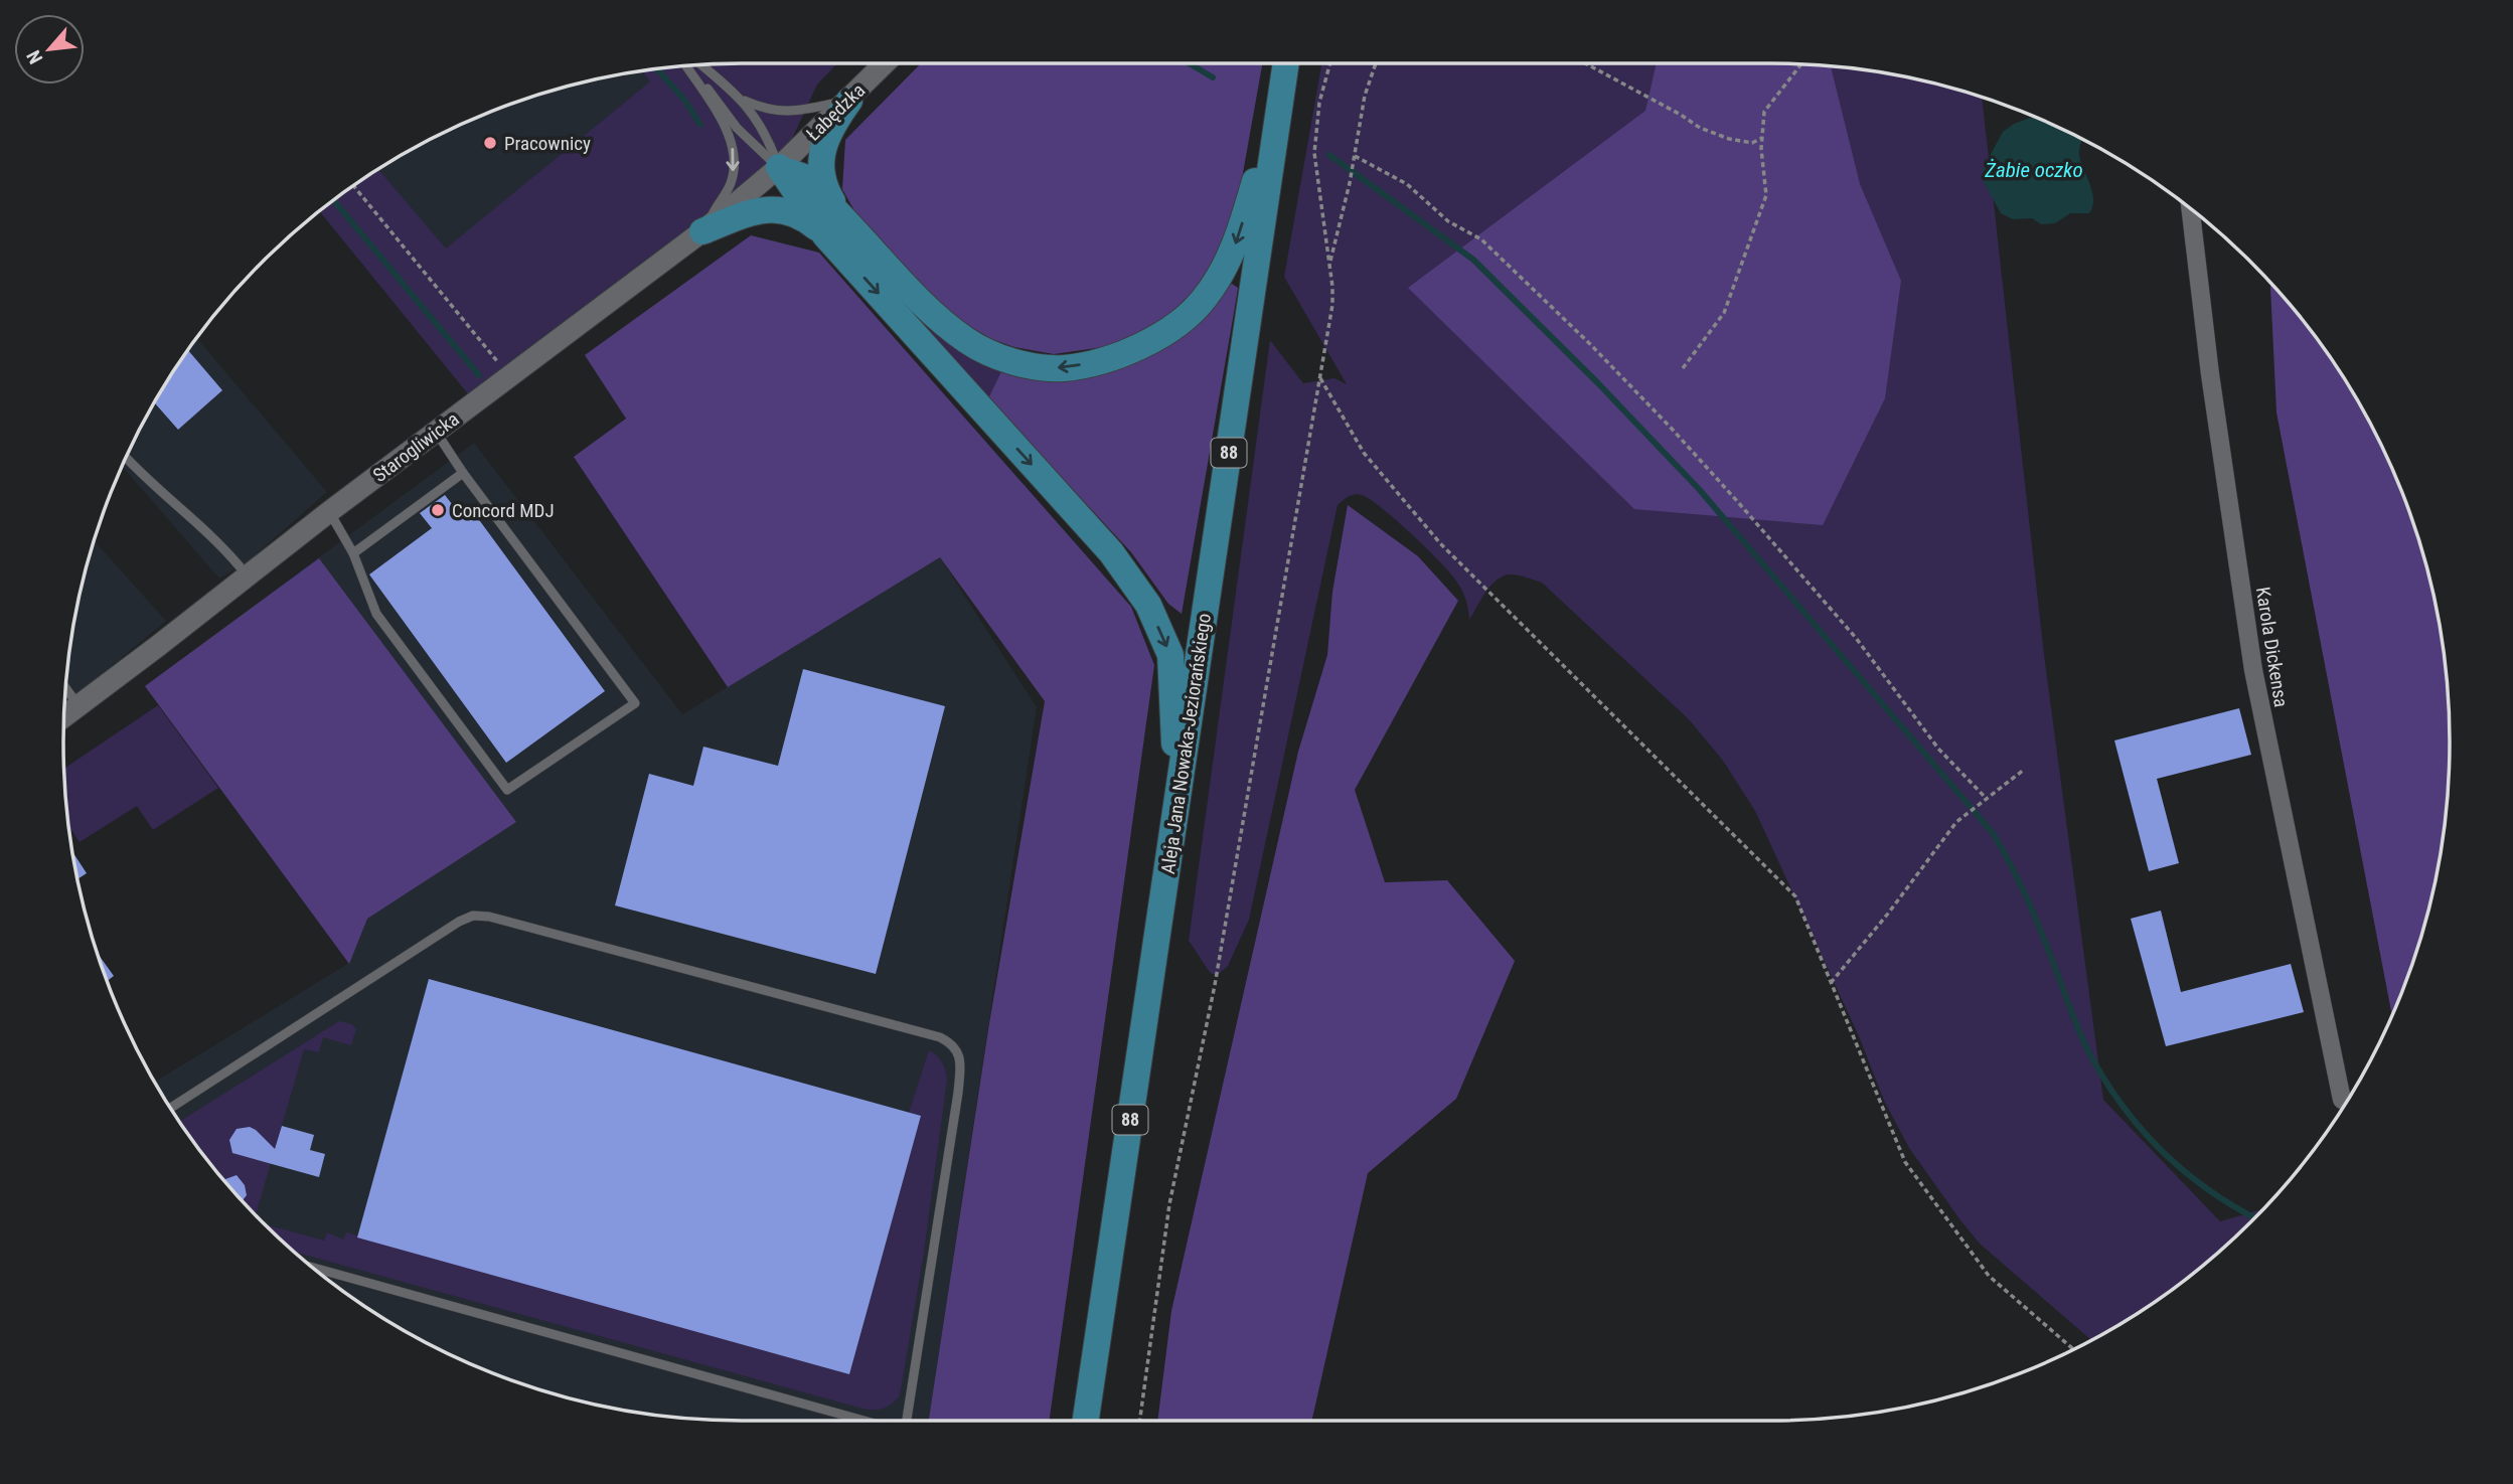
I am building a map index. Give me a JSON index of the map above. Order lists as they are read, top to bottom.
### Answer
{
  "streets": {
    "main road": ["88", "Aleja Jana Nowaka-Jeziorańskiego"],
    "street": ["Łabędzka", "Starogliwicka", "Karola Dickensa"]
  },
  "crossings": [
    ["Łabędzka", "Starogliwicka"]
  ],
  "water": ["Żabie oczko"],
  "places": ["Pracownicy", "Concord MDJ"],
  "north": "bottom left"
}
